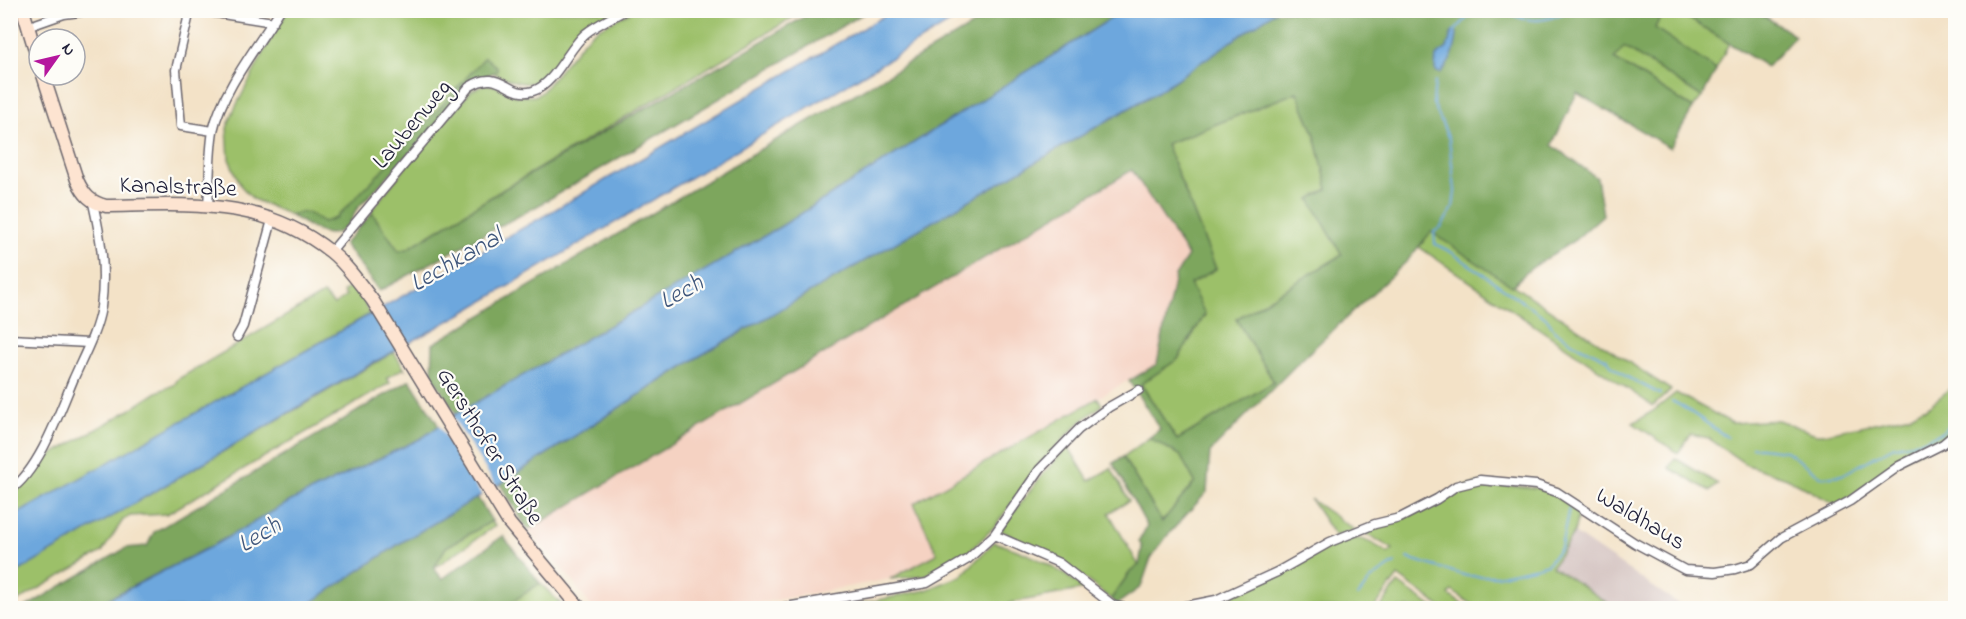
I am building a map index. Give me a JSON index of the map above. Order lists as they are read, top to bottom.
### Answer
{
  "streets": {
    "main road": ["Kanalstraße", "Gersthofer Straße"],
    "street": ["Laubenweg", "Waldhaus"]
  },
  "crossings": [
    ["Laubenweg", "Kanalstraße"],
    ["Kanalstraße", "Gersthofer Straße"]
  ],
  "water": ["Lechkanal", "Lech"],
  "north": "top right"
}
